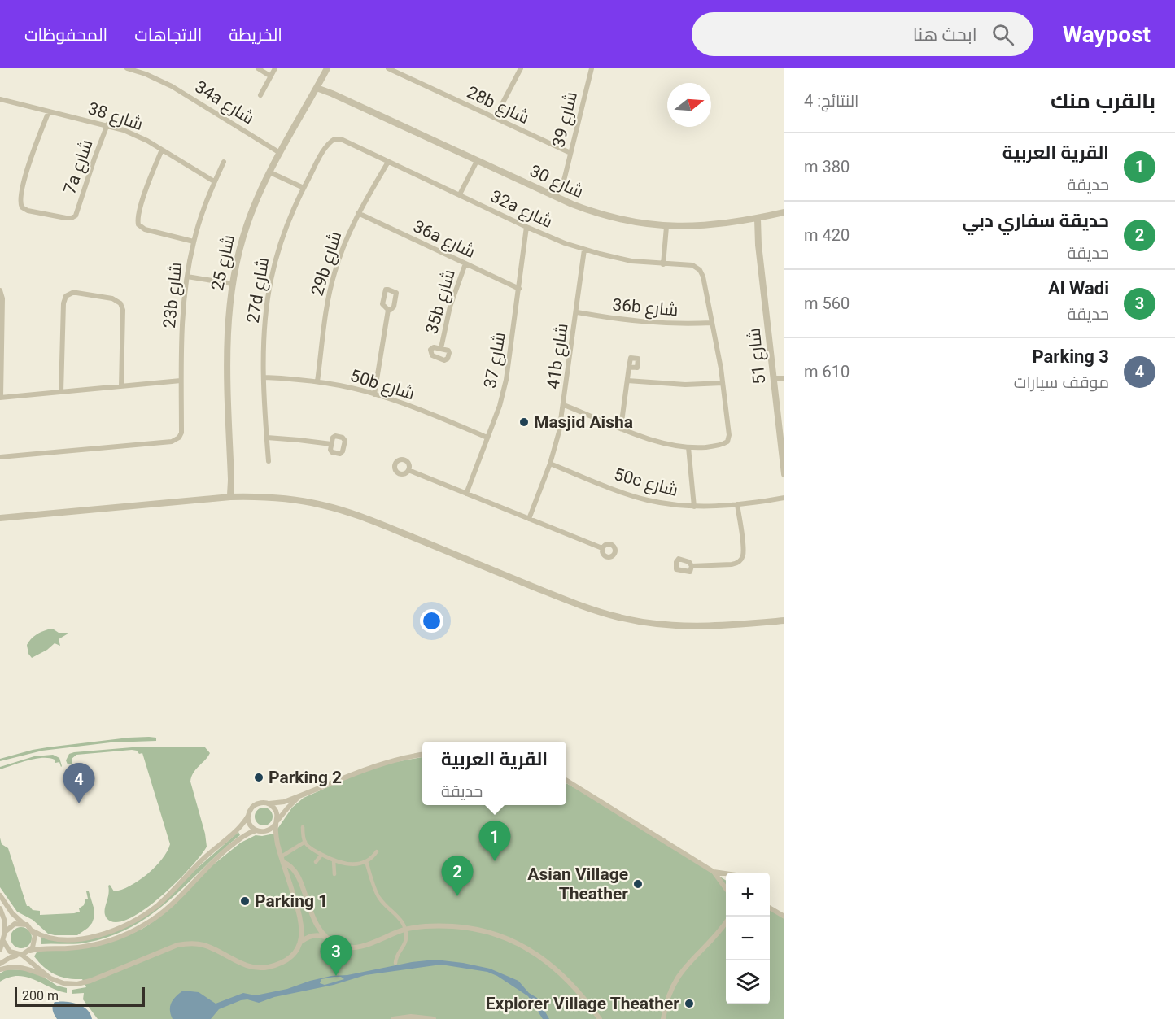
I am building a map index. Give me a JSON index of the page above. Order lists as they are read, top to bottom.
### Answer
{
  "streets": {
    "street": [
      "34a شارع",
      "28b شارع",
      "شارع 38",
      "شارع 39",
      "7a شارع",
      "شارع 30",
      "32a شارع",
      "36a شارع",
      "شارع 25",
      "29b شارع",
      "27d شارع",
      "23b شارع",
      "35b شارع",
      "36b شارع",
      "41b شارع",
      "شارع 51",
      "شارع 37",
      "50b شارع",
      "50c شارع"
    ]
  },
  "crossings": [
    ["34a شارع", "شارع 25"],
    ["28b شارع", "شارع 39"],
    ["شارع 38", "7a شارع"],
    ["شارع 38", "23b شارع"],
    ["شارع 39", "شارع 30"],
    ["شارع 30", "شارع 25"],
    ["شارع 30", "شارع 51"],
    ["32a شارع", "29b شارع"],
    ["32a شارع", "27d شارع"],
    ["32a شارع", "36b شارع"],
    ["32a شارع", "41b شارع"],
    ["32a شارع", "شارع 37"],
    ["36a شارع", "29b شارع"],
    ["36a شارع", "35b شارع"],
    ["36a شارع", "شارع 37"],
    ["29b شارع", "50b شارع"],
    ["27d شارع", "50b شارع"],
    ["36b شارع", "41b شارع"],
    ["41b شارع", "50c شارع"],
    ["شارع 37", "50b شارع"]
  ],
  "places": [
    "Masjid Aisha",
    "Parking 2",
    "Asian Village Theather",
    "Parking 1",
    "Explorer Village Theather"
  ],
  "scale_bar": "200 m",
  "north": "right",
  "page": {
    "header": "Waypost",
    "search": "ابحث هنا",
    "nav": ["الخريطة", "الاتجاهات", "المحفوظات"],
    "heading": ["بالقرب منك", "النتائج: 4"],
    "list": [
      {
        "mark": "1",
        "name": "القرية العربية",
        "note": "حديقة",
        "value": "380 m"
      },
      {
        "mark": "2",
        "name": "حديقة سفاري دبي",
        "note": "حديقة",
        "value": "420 m"
      },
      {
        "mark": "3",
        "name": "Al Wadi",
        "note": "حديقة",
        "value": "560 m"
      },
      {
        "mark": "4",
        "name": "Parking 3",
        "note": "موقف سيارات",
        "value": "610 m"
      }
    ],
    "popup": ["القرية العربية", "حديقة"],
    "pins": [
      "4",
      "1",
      "2",
      "3"
    ],
    "map_buttons": ["+", "−"],
    "scale": "200 m"
  }
}
